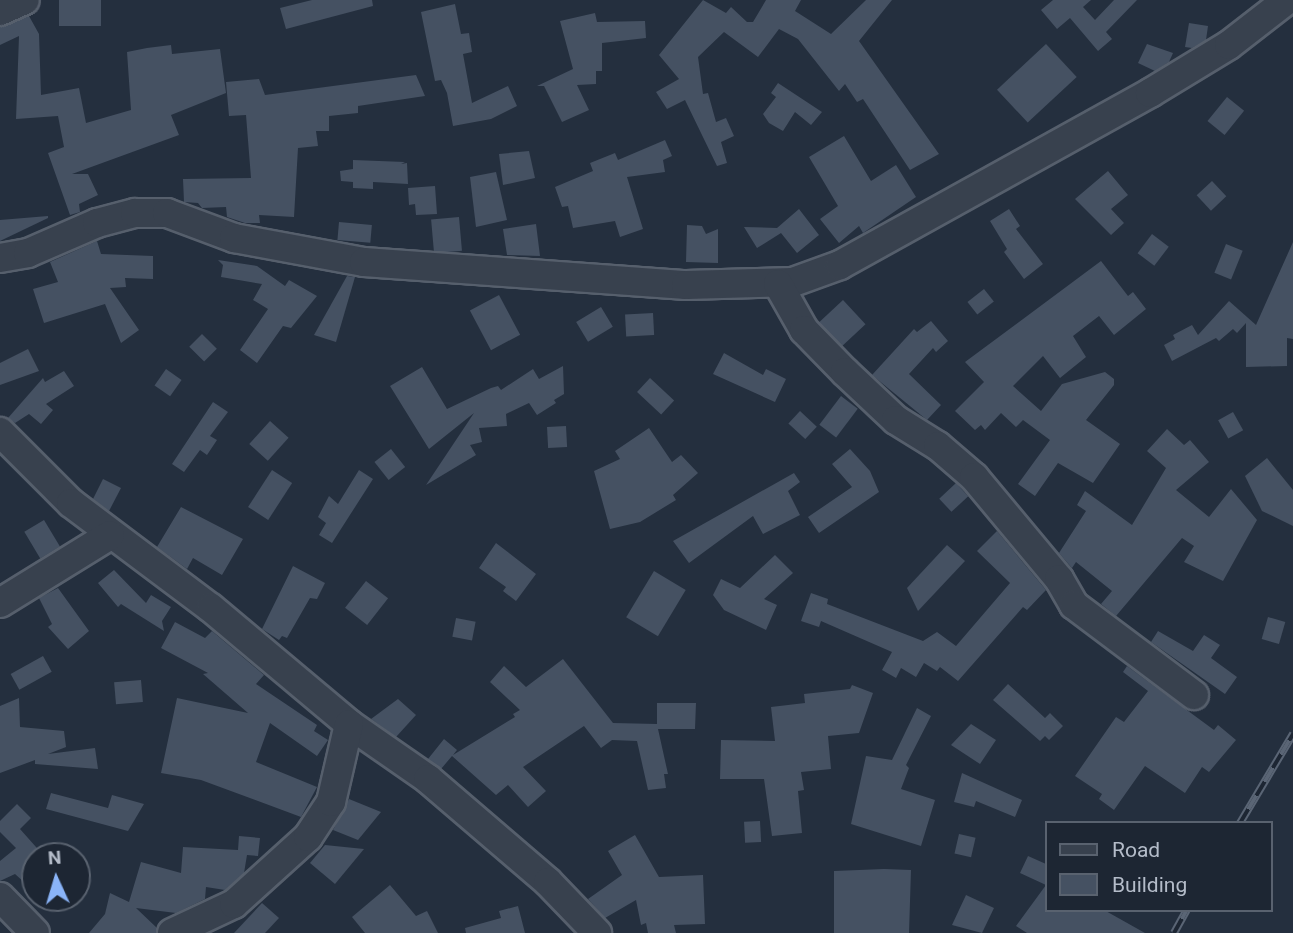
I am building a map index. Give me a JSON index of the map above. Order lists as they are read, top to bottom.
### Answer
{
  "legend": ["Road", "Building"],
  "north": "top"
}
